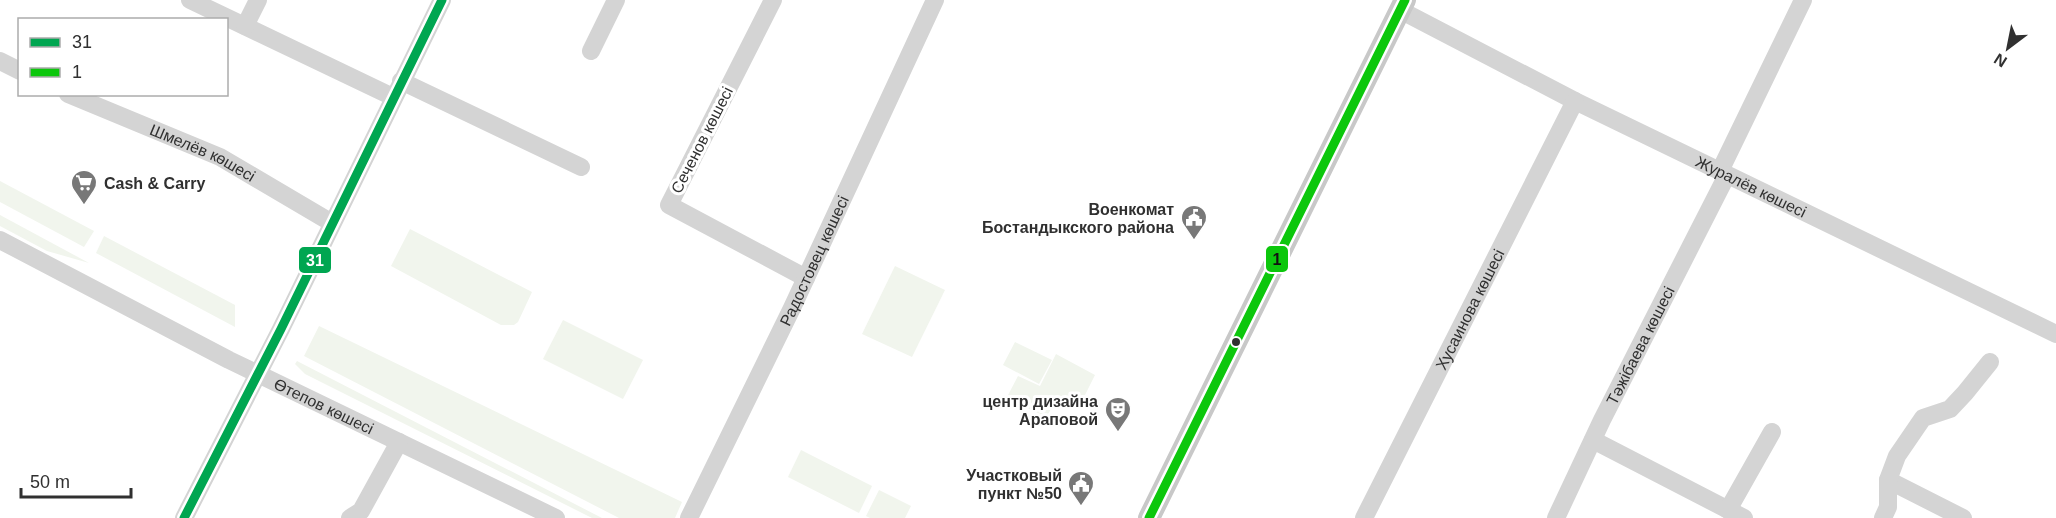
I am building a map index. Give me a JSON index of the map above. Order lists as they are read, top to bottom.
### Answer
{
  "streets": {
    "street": [
      "Сеченов көшесі",
      "Шмелёв көшесі",
      "Журалёв көшесі",
      "Радостовец көшесі",
      "Хусаинова көшесі",
      "Тәжібаева көшесі",
      "Өтепов көшесі"
    ]
  },
  "crossings": [
    ["Сеченов көшесі", "Радостовец көшесі"],
    ["Журалёв көшесі", "Хусаинова көшесі"],
    ["Журалёв көшесі", "Тәжібаева көшесі"]
  ],
  "places": {
    "supermarket": ["Cash & Carry"],
    "public building": ["Военкомат Бостандыкского района", "Участковый пункт №50"],
    "theatre": ["центр дизайна Араповой"]
  },
  "lines": ["transit line 31", "transit line 1"],
  "legend": ["31", "1"],
  "scale_bar": "50 m",
  "north": "bottom left"
}
